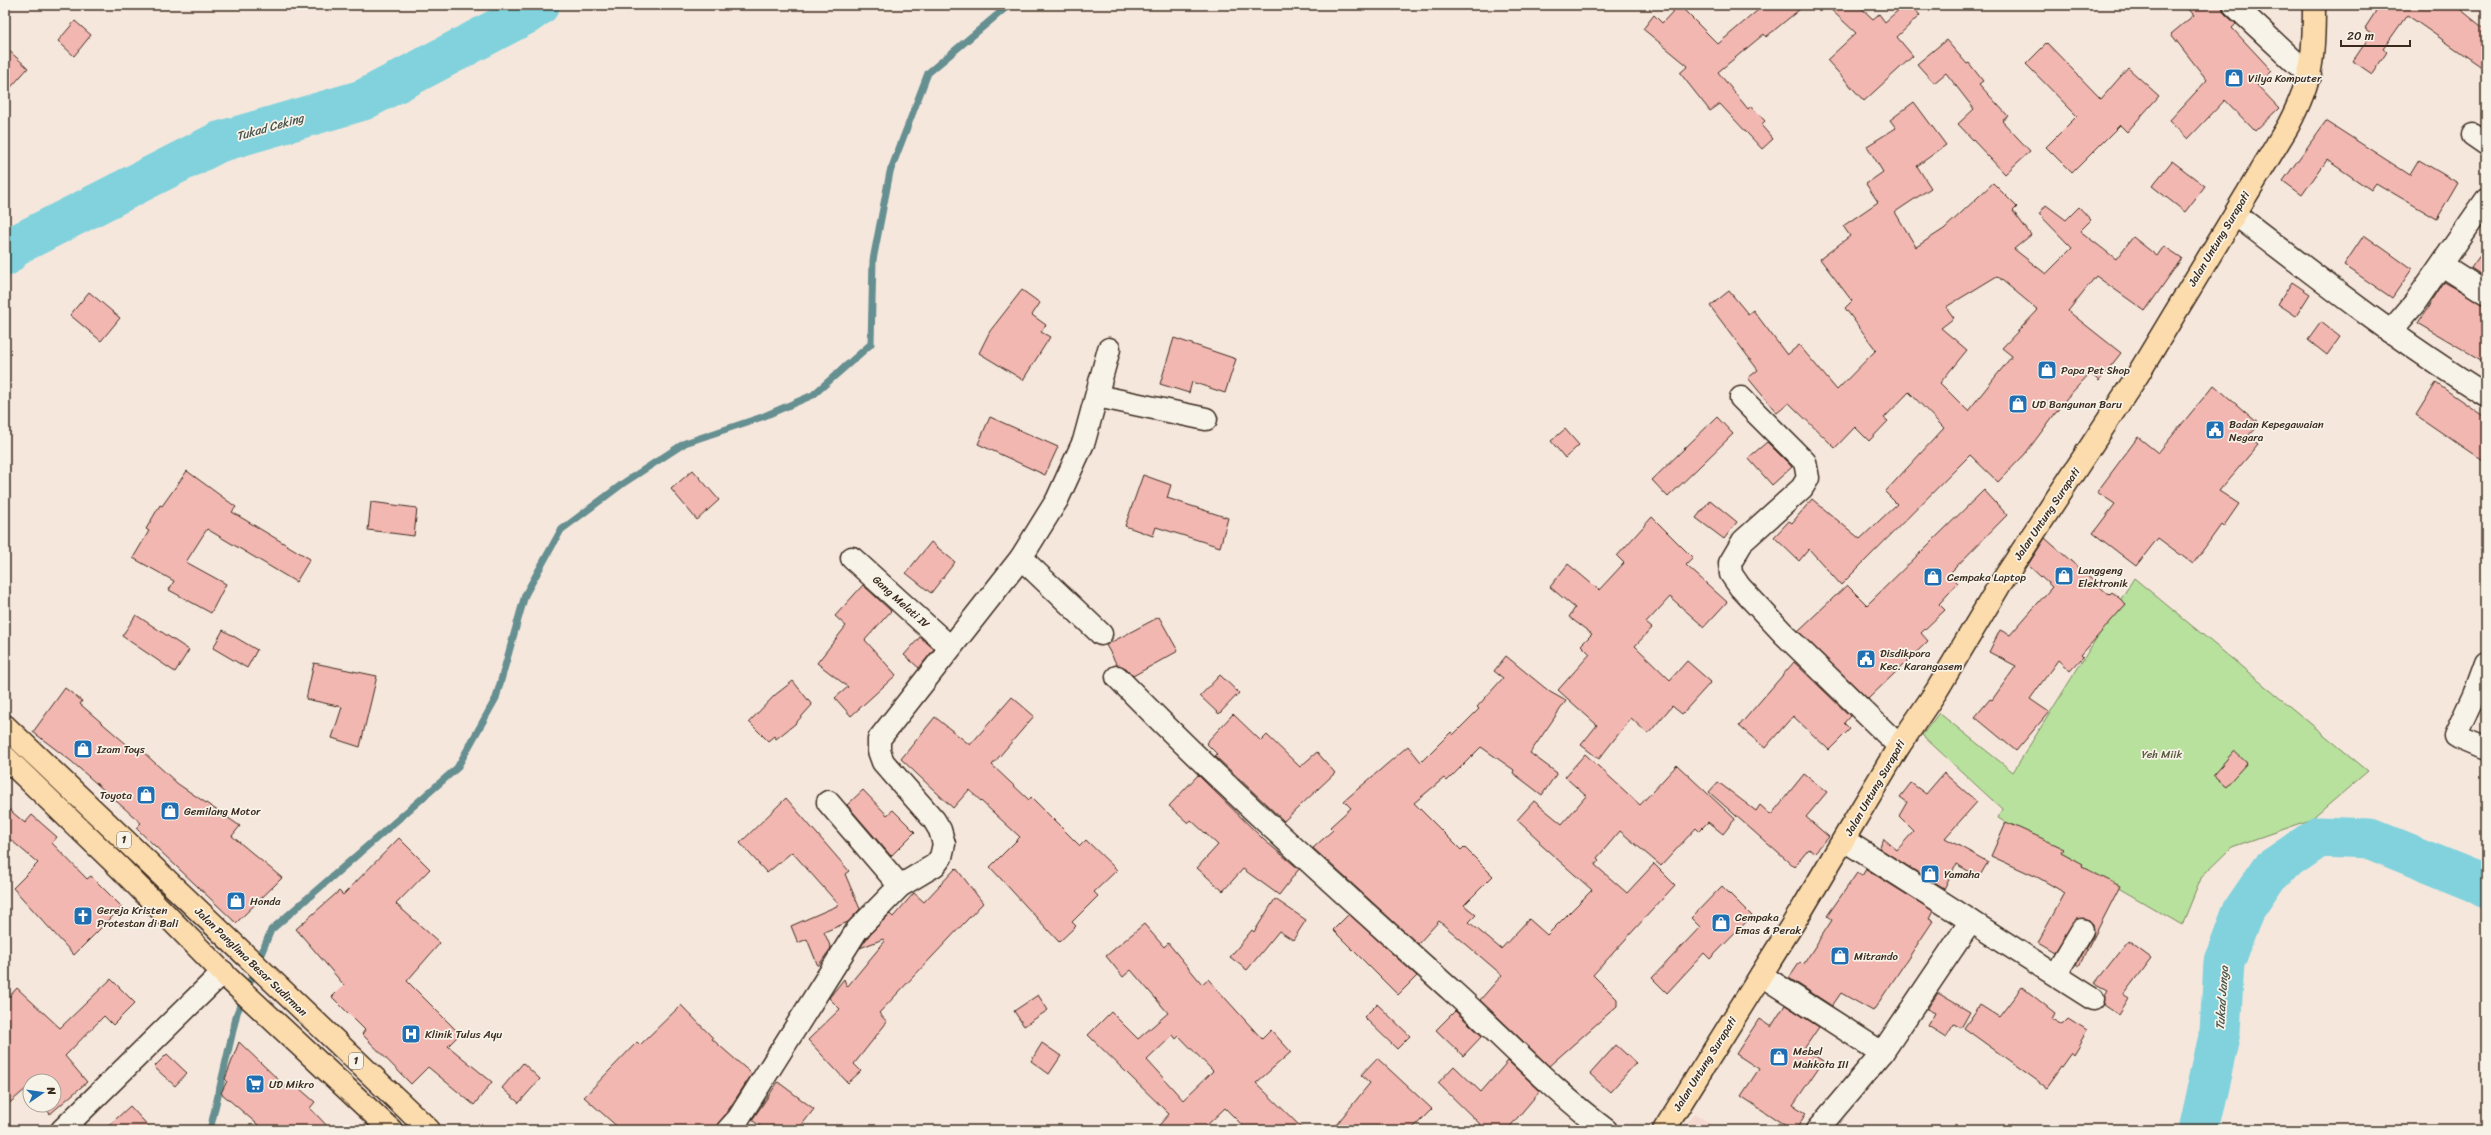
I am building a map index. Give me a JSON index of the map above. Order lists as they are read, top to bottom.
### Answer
{
  "streets": {
    "highway": ["Jalan Untung Surapati", "1", "Jalan Panglima Besar Sudirman"],
    "street": ["Gang Melati IV"]
  },
  "water": ["Tukad Ceking", "Tukad Janga"],
  "parks": ["Yeh Miik"],
  "places": {
    "shop": [
      "Vilya Komputer",
      "Papa Pet Shop",
      "UD Bangunan Baru",
      "Langgeng Elektronik",
      "Cempaka Laptop",
      "Izam Toys",
      "Toyota",
      "Gemilang Motor",
      "Yamaha",
      "Honda",
      "Cempaka Emas & Perak",
      "Mitrando",
      "Mebel Mahkota III"
    ],
    "public building": ["Badan Kepegawaian Negara", "Disdikpora Kec. Karangasem"],
    "church": ["Gereja Kristen Protestan di Bali"],
    "hospital": ["Klinik Tulus Ayu"],
    "supermarket": ["UD Mikro"]
  },
  "scale_bar": "20 m",
  "north": "right"
}
